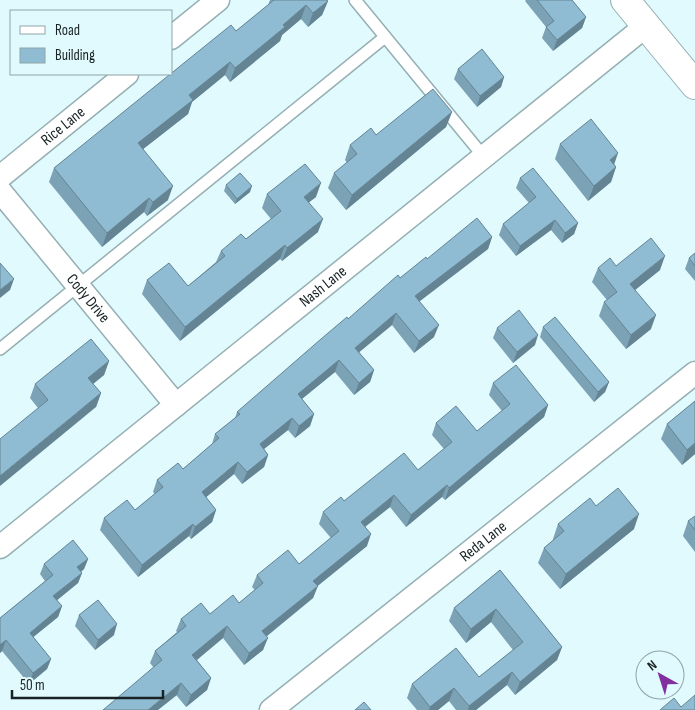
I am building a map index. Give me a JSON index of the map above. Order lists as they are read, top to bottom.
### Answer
{
  "streets": {
    "street": [
      "Rice Lane",
      "Nash Lane",
      "Cody Drive",
      "Reda Lane"
    ]
  },
  "crossings": [
    ["Nash Lane", "Cody Drive"]
  ],
  "legend": ["Road", "Building"],
  "scale_bar": "50 m",
  "north": "top left"
}
